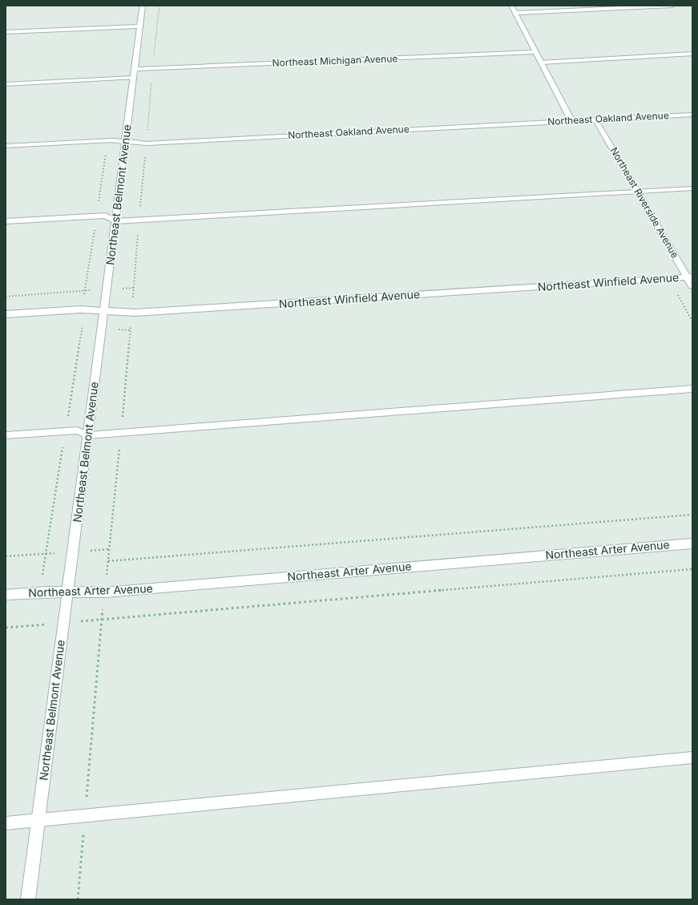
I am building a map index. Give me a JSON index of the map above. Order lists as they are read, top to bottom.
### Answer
{
  "streets": {
    "street": [
      "Northeast Michigan Avenue",
      "Northeast Oakland Avenue",
      "Northeast Belmont Avenue",
      "Northeast Riverside Avenue",
      "Northeast Winfield Avenue",
      "Northeast Arter Avenue"
    ]
  },
  "crossings": [
    ["Northeast Michigan Avenue", "Northeast Belmont Avenue"],
    ["Northeast Oakland Avenue", "Northeast Belmont Avenue"],
    ["Northeast Oakland Avenue", "Northeast Riverside Avenue"],
    ["Northeast Belmont Avenue", "Northeast Winfield Avenue"],
    ["Northeast Belmont Avenue", "Northeast Arter Avenue"],
    ["Northeast Riverside Avenue", "Northeast Winfield Avenue"]
  ]
}
